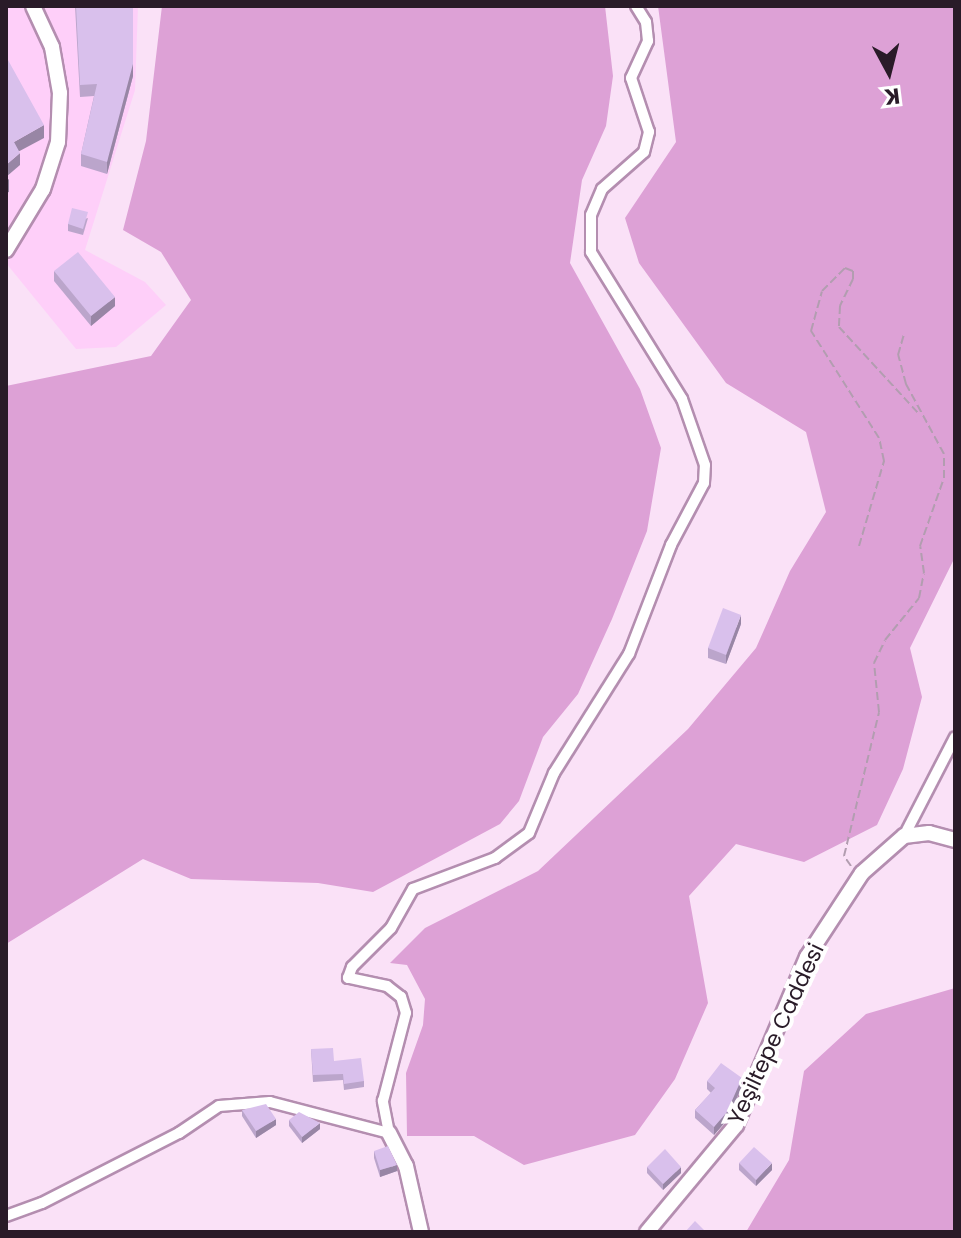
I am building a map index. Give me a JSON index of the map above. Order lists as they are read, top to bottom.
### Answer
{
  "streets": {
    "street": ["Yeşiltepe Caddesi"]
  },
  "north": "bottom"
}
